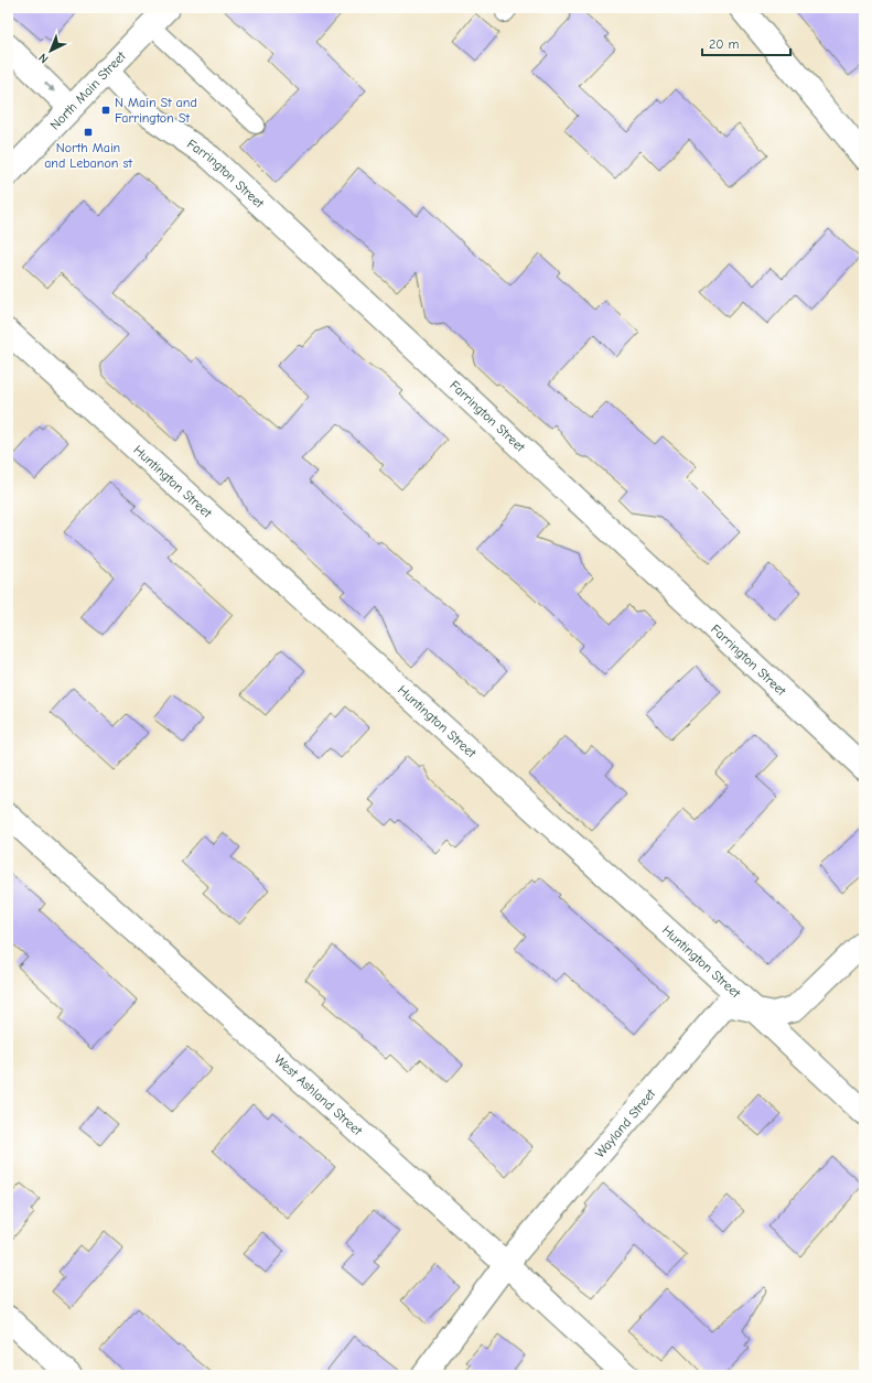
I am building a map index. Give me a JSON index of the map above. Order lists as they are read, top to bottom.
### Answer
{
  "streets": {
    "street": [
      "North Main Street",
      "Farrington Street",
      "Huntington Street",
      "West Ashland Street",
      "Wayland Street"
    ]
  },
  "crossings": [
    ["North Main Street", "Farrington Street"],
    ["Huntington Street", "Wayland Street"],
    ["West Ashland Street", "Wayland Street"]
  ],
  "places": {
    "transit": ["N Main St and Farrington St", "North Main and Lebanon st"]
  },
  "scale_bar": "20 m",
  "north": "bottom left"
}
